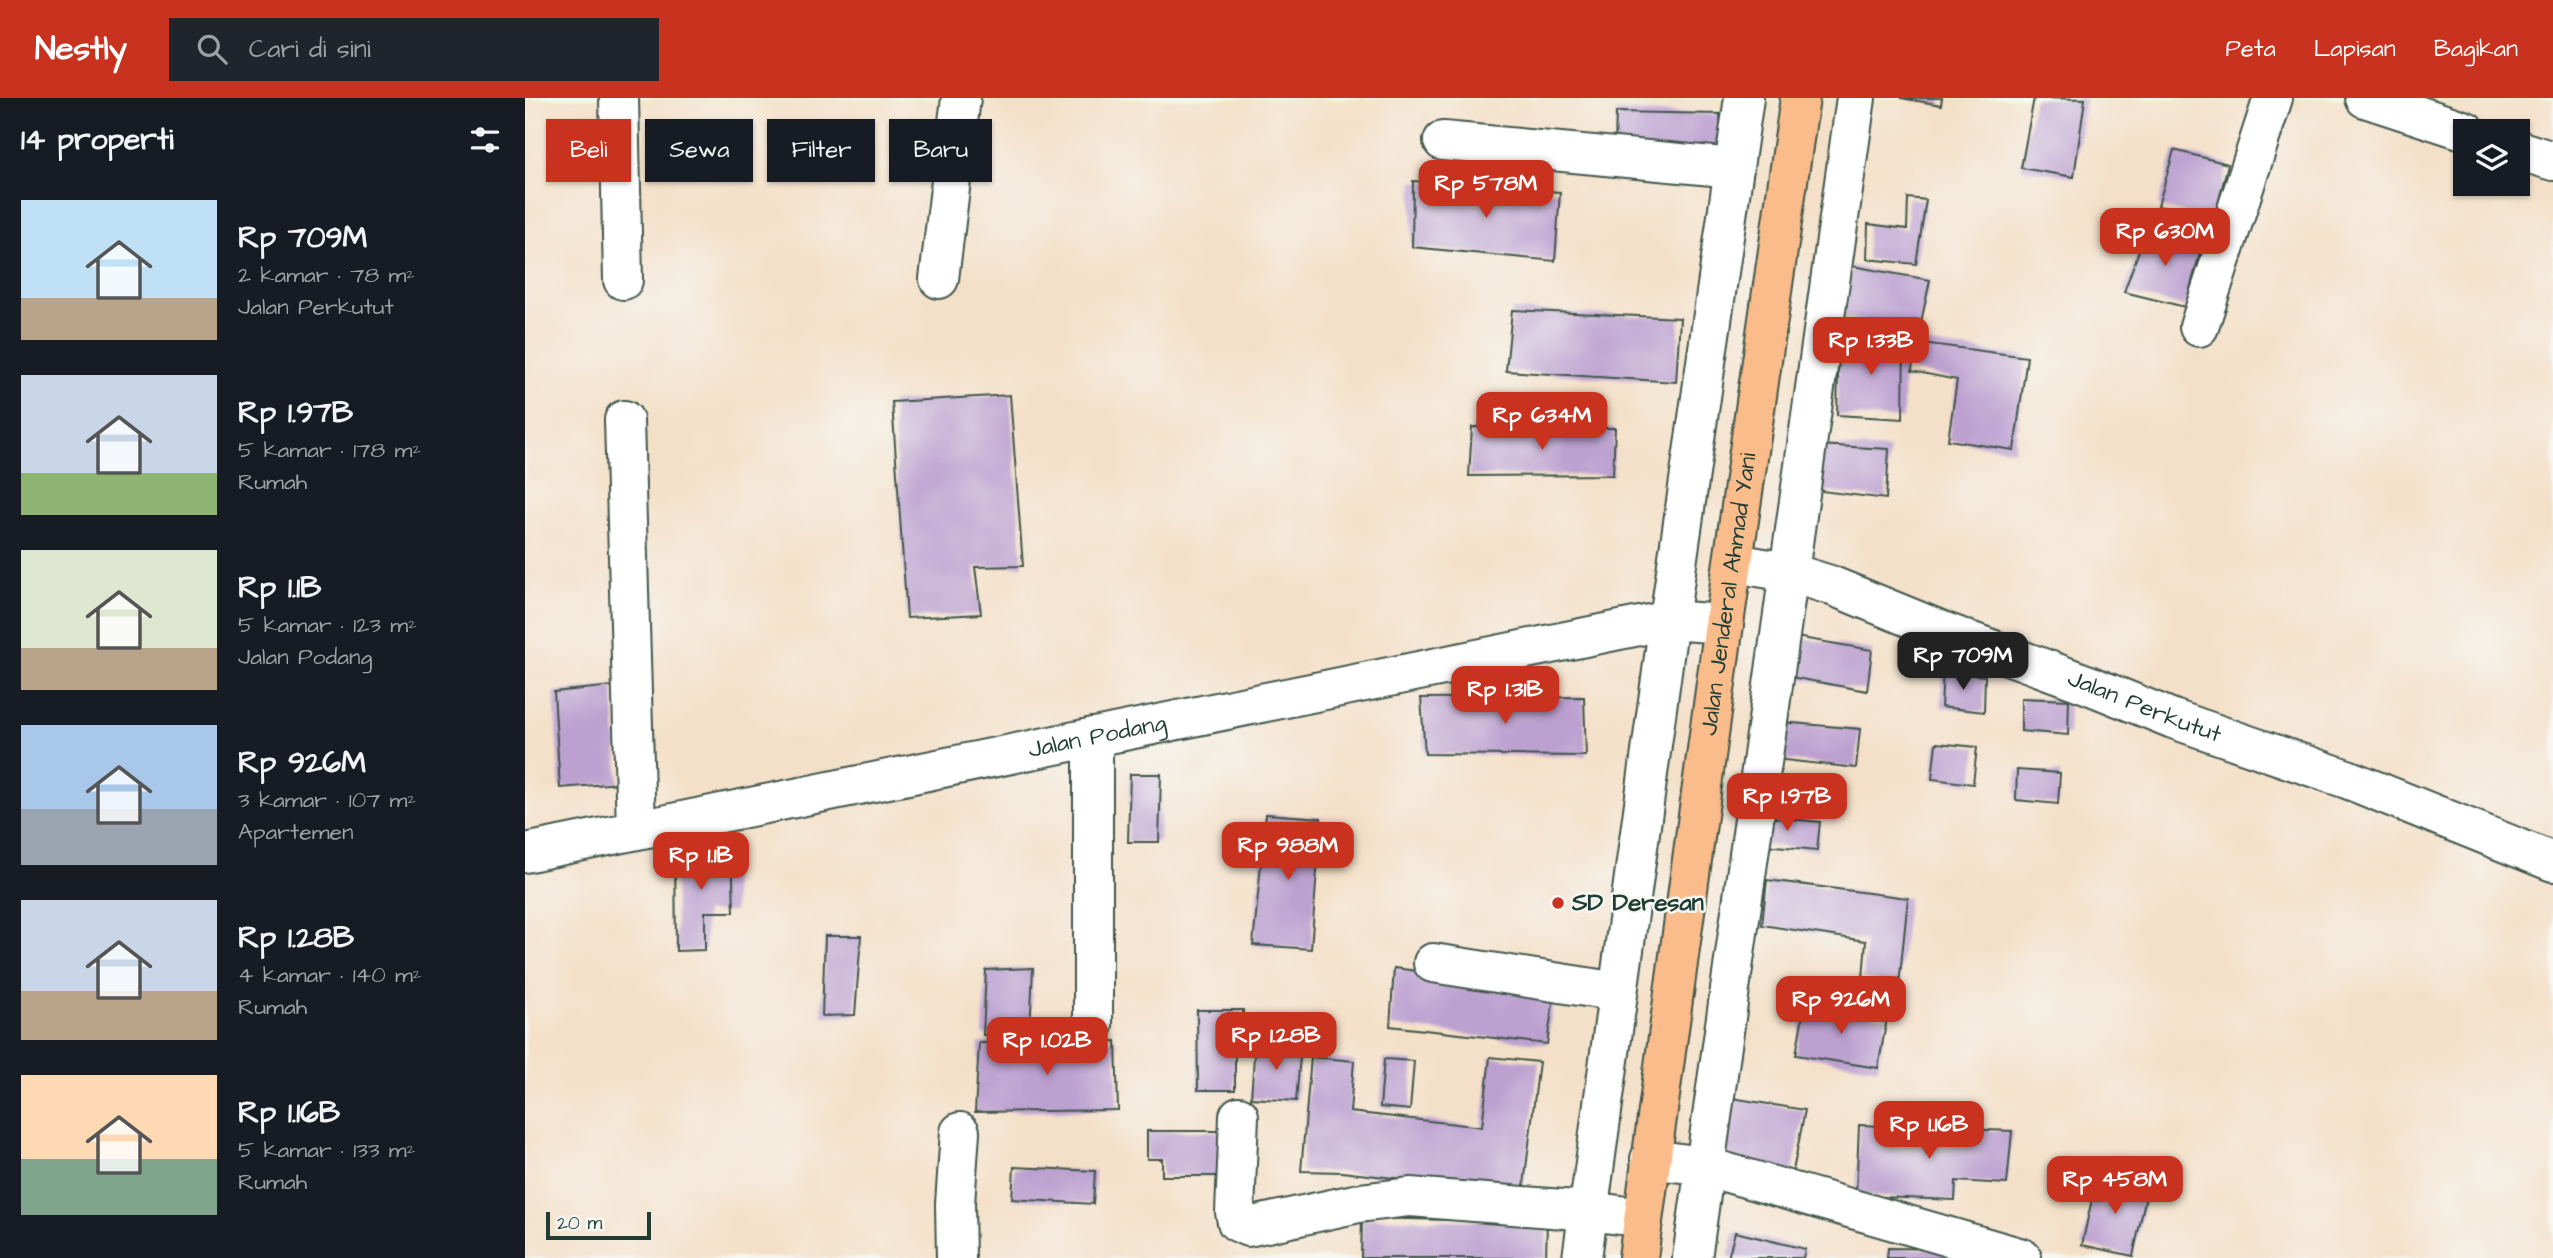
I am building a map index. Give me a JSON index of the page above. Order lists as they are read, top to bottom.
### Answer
{
  "streets": {
    "main road": ["Jalan Jenderal Ahmad Yani"],
    "street": ["Jalan Perkutut", "Jalan Podang"]
  },
  "crossings": [
    ["Jalan Jenderal Ahmad Yani", "Jalan Perkutut"],
    ["Jalan Jenderal Ahmad Yani", "Jalan Podang"]
  ],
  "places": ["SD Deresan"],
  "scale_bar": "20 m",
  "page": {
    "header": "Nestly",
    "search": "Cari di sini",
    "nav": ["Peta", "Lapisan", "Bagikan"],
    "heading": "14 properti",
    "chip": [
      "Beli",
      "Sewa",
      "Filter",
      "Baru"
    ],
    "price": [
      "Rp 578M",
      "Rp 630M",
      "Rp 1.33B",
      "Rp 634M",
      "Rp 709M",
      "Rp 1.31B",
      "Rp 1.97B",
      "Rp 988M",
      "Rp 1.1B",
      "Rp 926M",
      "Rp 1.28B",
      "Rp 1.02B",
      "Rp 1.16B",
      "Rp 458M"
    ],
    "list": [
      {
        "name": "Rp 709M",
        "note": "2 kamar · 78 m² · Jalan Perkutut"
      },
      {
        "name": "Rp 1.97B",
        "note": "5 kamar · 178 m² · Rumah"
      },
      {
        "name": "Rp 1.1B",
        "note": "5 kamar · 123 m² · Jalan Podang"
      },
      {
        "name": "Rp 926M",
        "note": "3 kamar · 107 m² · Apartemen"
      },
      {
        "name": "Rp 1.28B",
        "note": "4 kamar · 140 m² · Rumah"
      },
      {
        "name": "Rp 1.16B",
        "note": "5 kamar · 133 m² · Rumah"
      }
    ],
    "scale": "20 m"
  }
}
